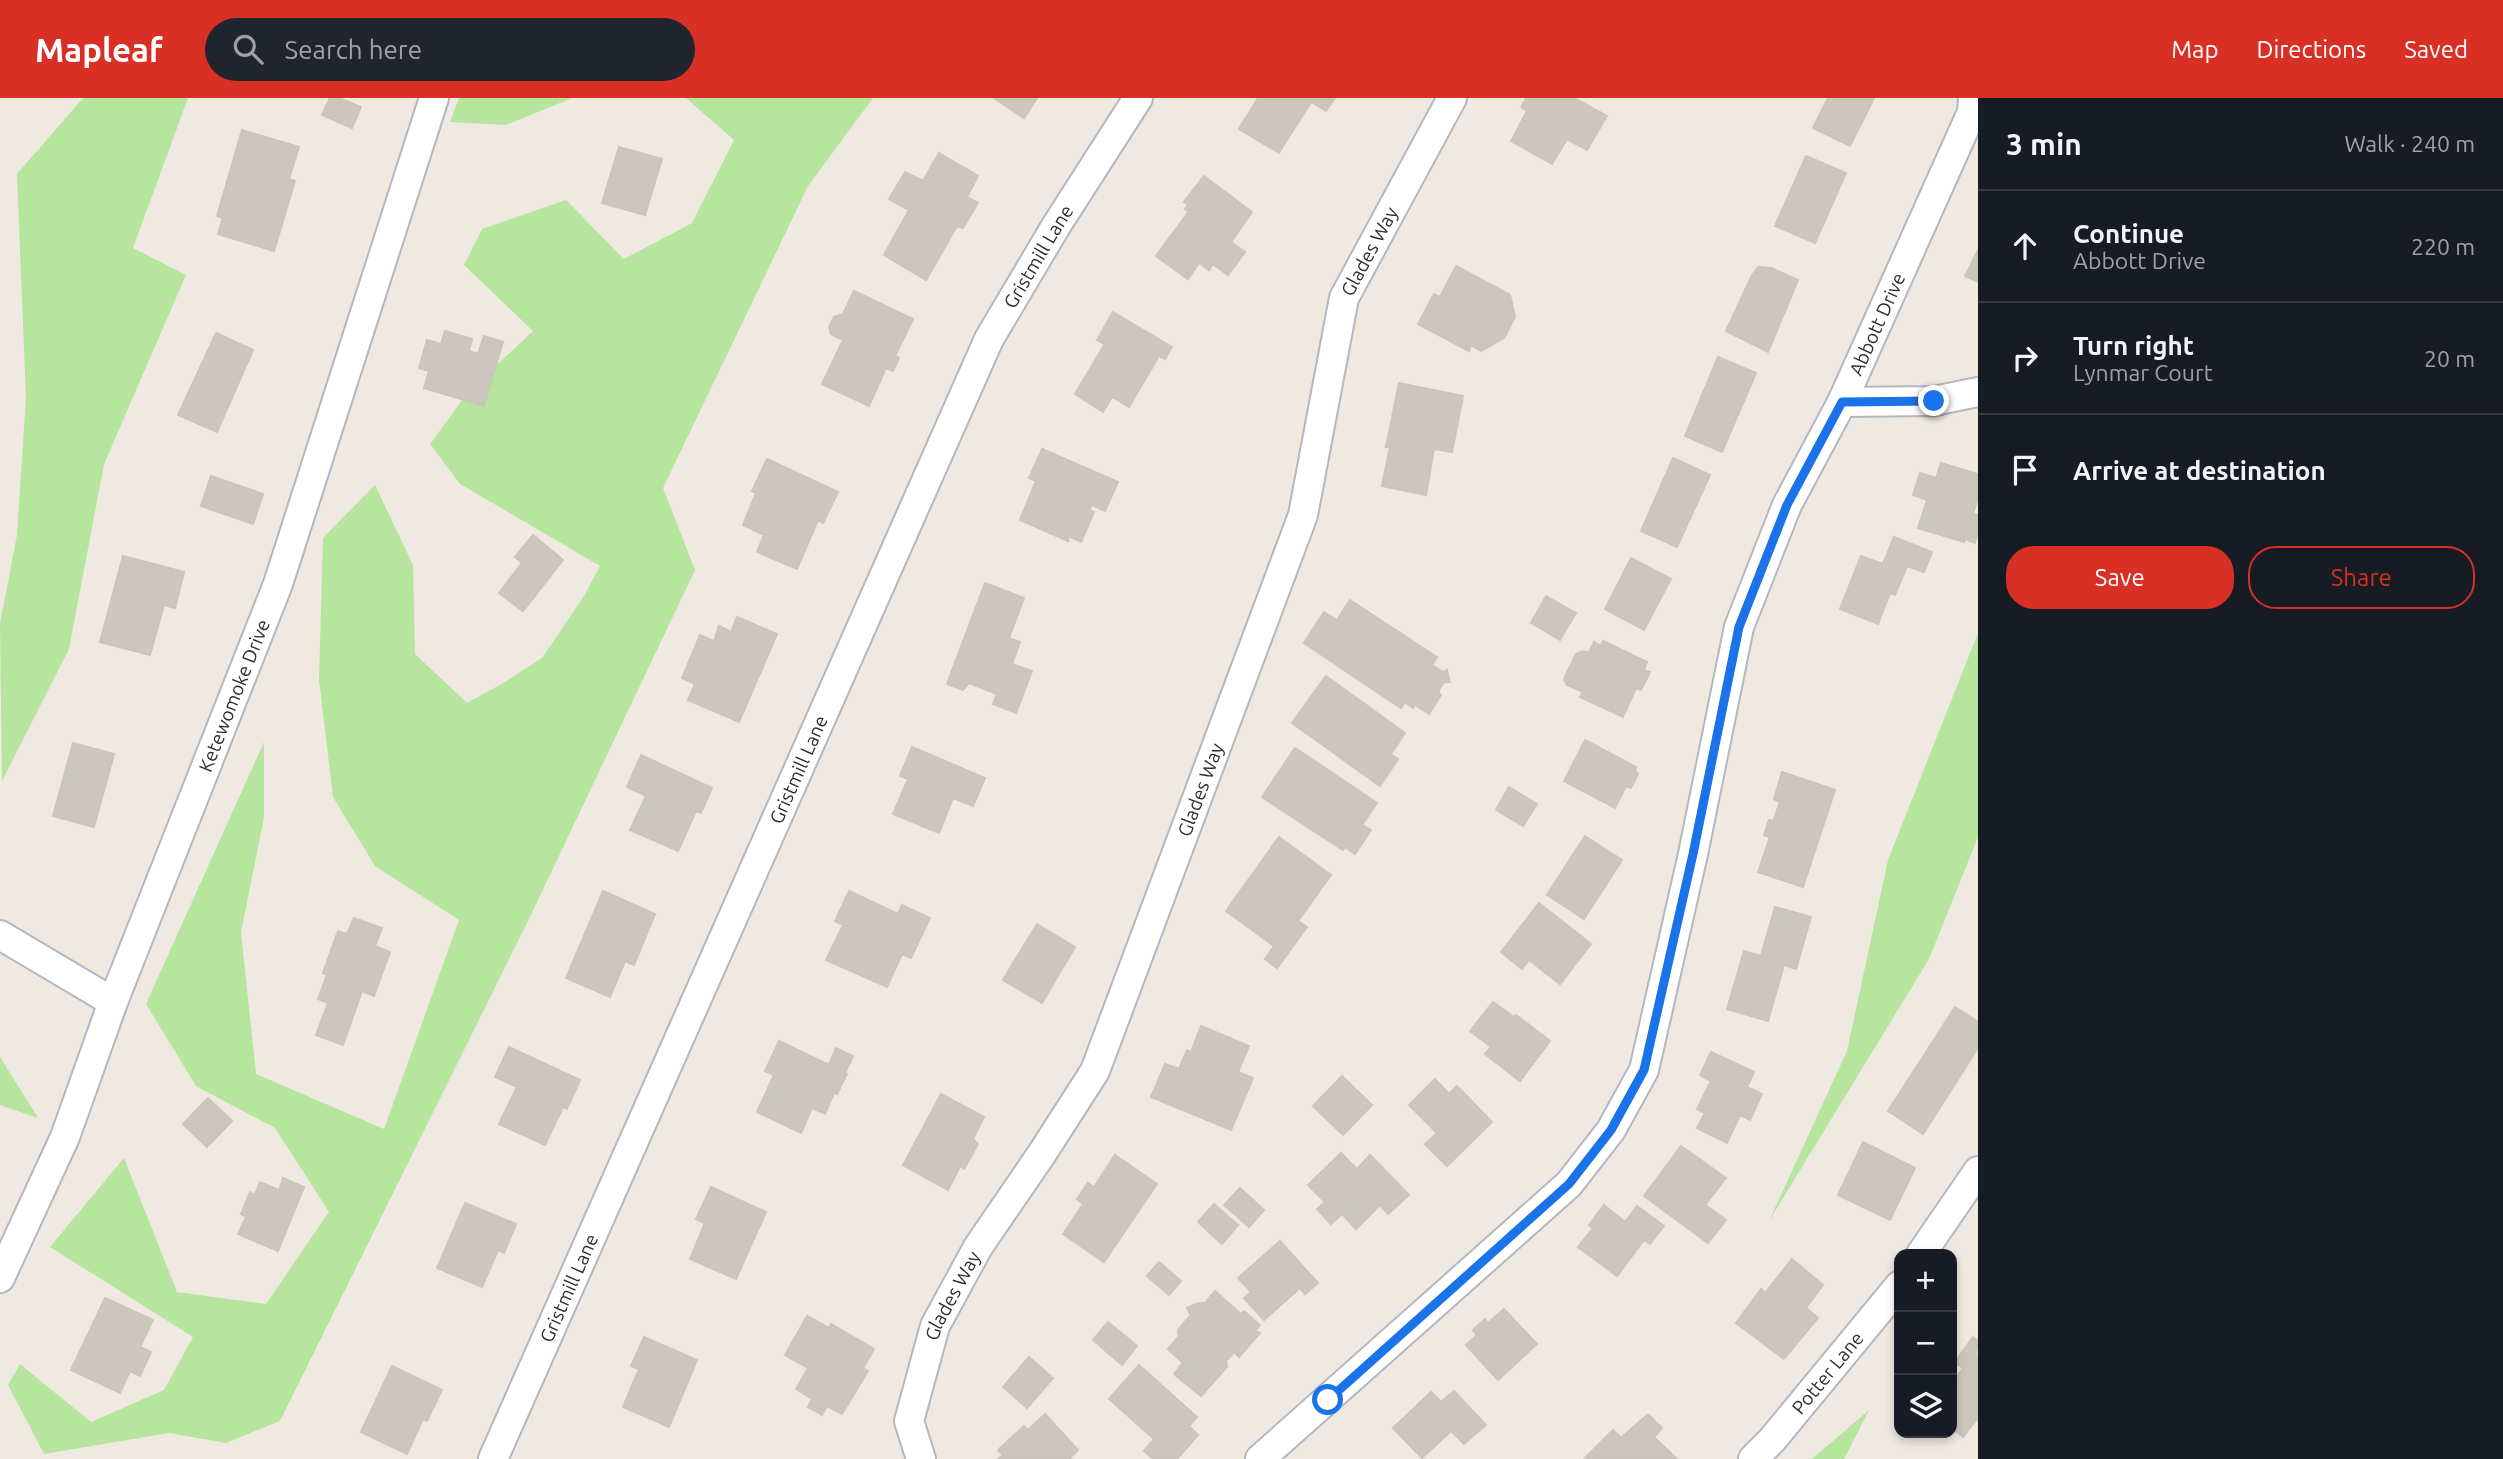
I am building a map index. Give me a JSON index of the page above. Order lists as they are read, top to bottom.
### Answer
{
  "streets": {
    "street": [
      "Glades Way",
      "Gristmill Lane",
      "Abbott Drive",
      "Ketewomoke Drive",
      "Potter Lane"
    ]
  },
  "page": {
    "header": "Mapleaf",
    "search": "Search here",
    "nav": ["Map", "Directions", "Saved"],
    "heading": ["3 min", "Walk · 240 m"],
    "list": [
      ["Continue", "Abbott Drive", "220 m"],
      ["Turn right", "Lynmar Court", "20 m"],
      "Arrive at destination"
    ],
    "buttons": ["Save", "Share"],
    "map_buttons": ["+", "−"]
  }
}
